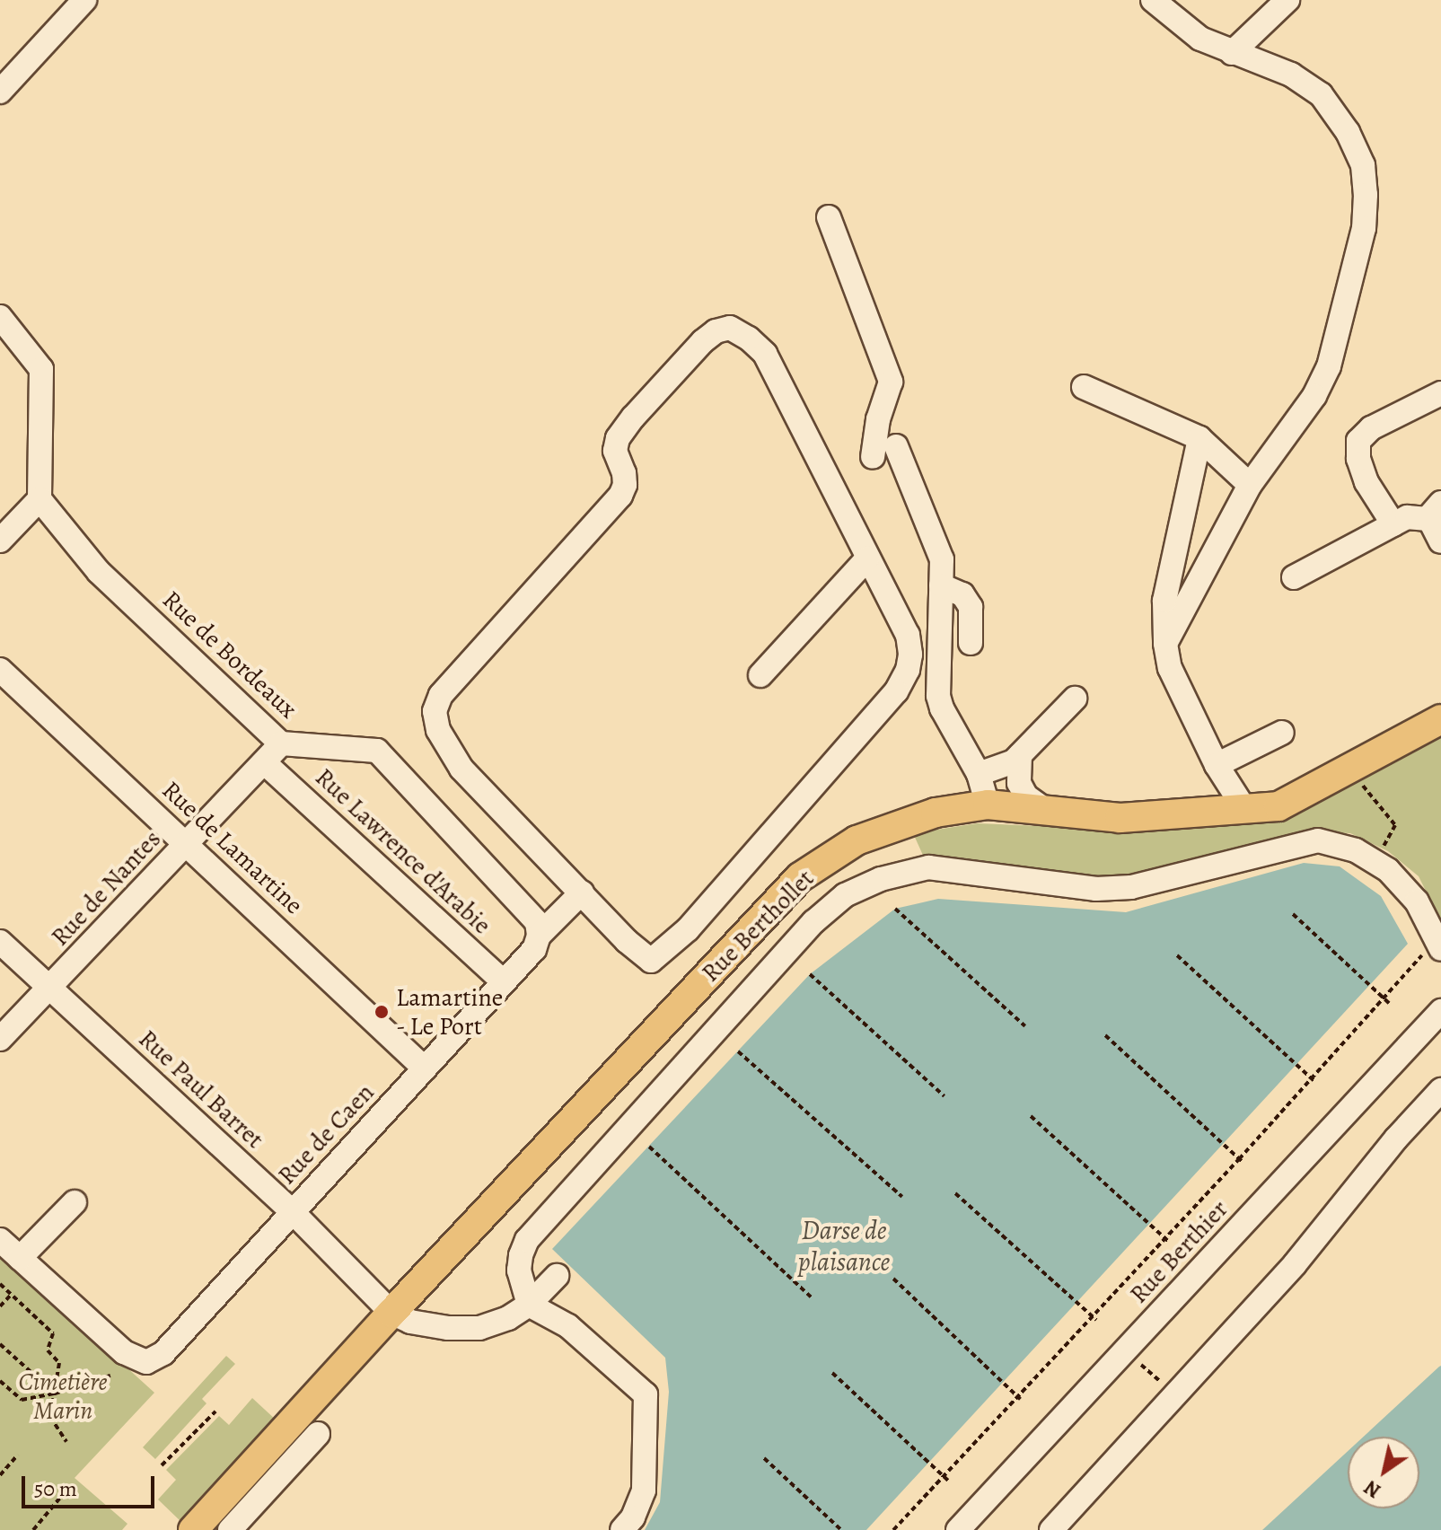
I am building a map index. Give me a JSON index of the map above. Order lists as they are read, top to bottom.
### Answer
{
  "streets": {
    "main road": ["Rue Berthollet"],
    "street": [
      "Rue de Bordeaux",
      "Rue de Lamartine",
      "Rue Lawrence d'Arabie",
      "Rue de Nantes",
      "Rue Paul Barret",
      "Rue de Caen",
      "Rue Berthier"
    ]
  },
  "crossings": [
    ["Rue de Bordeaux", "Rue de Nantes"],
    ["Rue de Bordeaux", "Rue de Caen"],
    ["Rue de Lamartine", "Rue de Nantes"],
    ["Rue de Lamartine", "Rue de Caen"],
    ["Rue Lawrence d'Arabie", "Rue de Nantes"],
    ["Rue Lawrence d'Arabie", "Rue de Caen"],
    ["Rue de Nantes", "Rue Paul Barret"],
    ["Rue Berthollet", "Rue Paul Barret"],
    ["Rue Paul Barret", "Rue de Caen"]
  ],
  "water": ["Darse de plaisance"],
  "parks": ["Cimetière Marin"],
  "places": ["Lamartine - Le Port"],
  "scale_bar": "50 m",
  "north": "bottom left"
}
